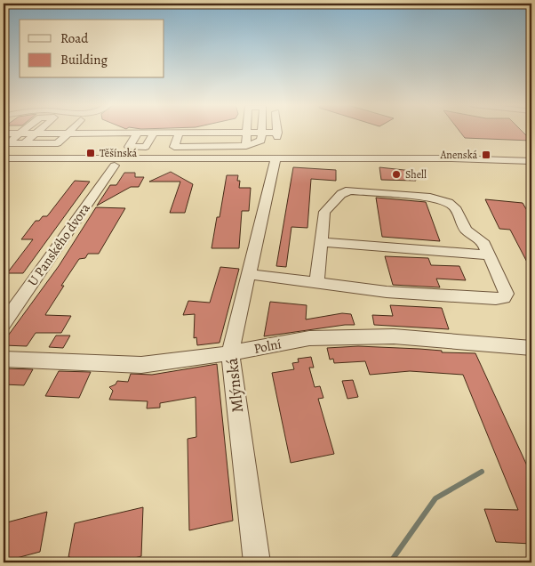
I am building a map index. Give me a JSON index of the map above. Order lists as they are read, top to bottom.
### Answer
{
  "streets": {
    "street": ["U Panského dvora", "Polní", "Mlýnská"]
  },
  "crossings": [
    ["Polní", "Mlýnská"]
  ],
  "places": {
    "transit": ["Těšínská", "Anenská"],
    "other": ["Shell"]
  },
  "legend": ["Road", "Building"]
}
